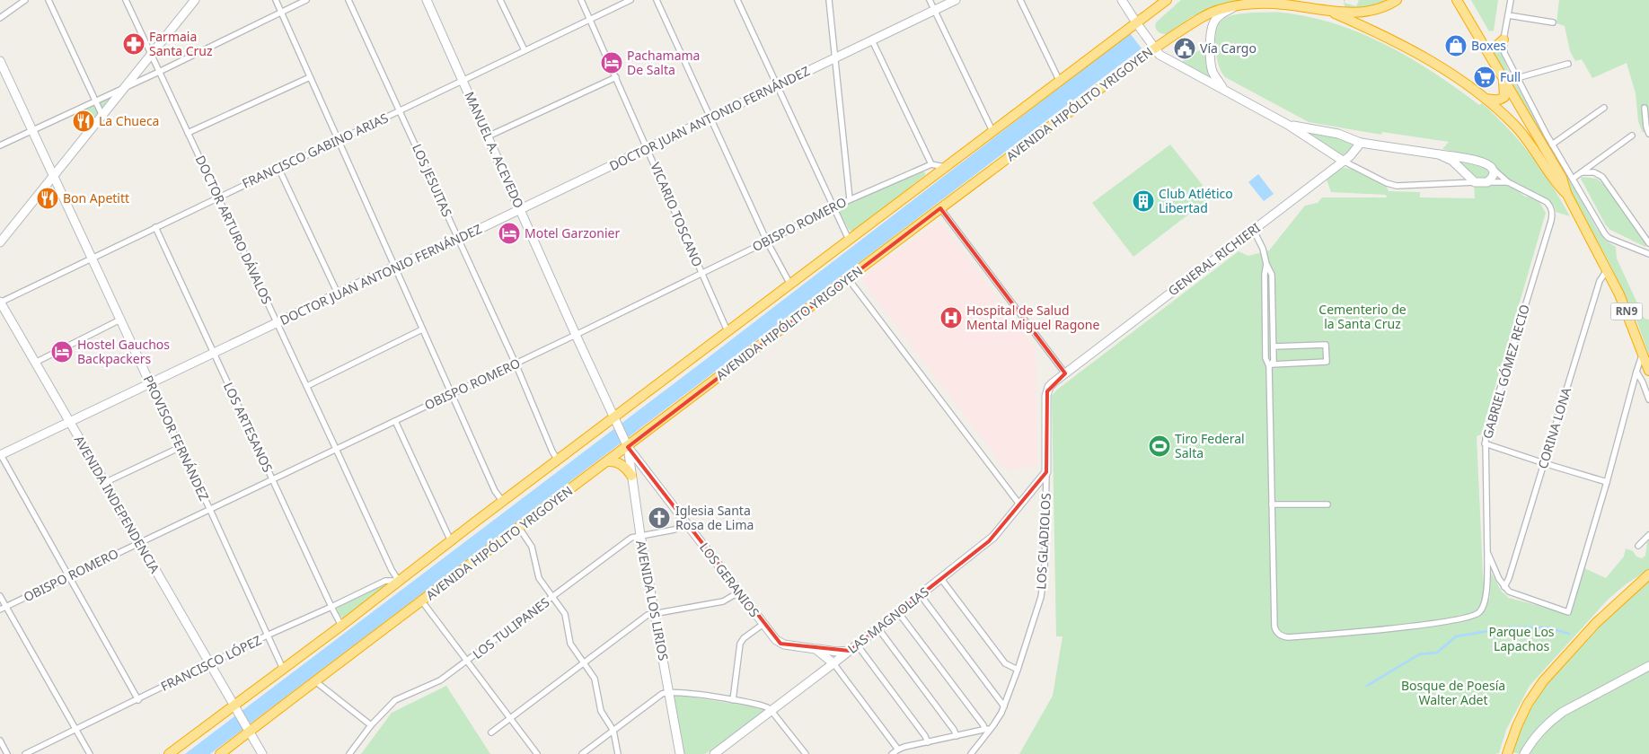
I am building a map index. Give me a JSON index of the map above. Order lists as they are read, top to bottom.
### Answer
{
  "streets": {
    "highway": ["AVENIDA HIPÓLITO YRIGOYEN", "RN9"],
    "street": [
      "DOCTOR JUAN ANTONIO FERNÁNDEZ",
      "MANUEL A. ACEVEDO",
      "FRANCISCO GABINO ARIAS",
      "LOS JESUITAS",
      "VICARIO TOSCANO",
      "OBISPO ROMERO",
      "DOCTOR ARTURO DÁVALOS",
      "GENERAL RICHIERI",
      "GABRIEL GÓMEZ RECIO",
      "LOS ARTESANOS",
      "CORINA LONA",
      "PROVISOR FERNÁNDEZ",
      "AVENIDA INDEPENDENCIA",
      "LOS GLADIOLOS",
      "LOS GERANIOS",
      "AVENIDA LOS LIRIOS",
      "LAS MAGNOLIAS",
      "LOS TULIPANES",
      "FRANCISCO LÓPEZ"
    ]
  },
  "crossings": [
    ["AVENIDA HIPÓLITO YRIGOYEN", "MANUEL A. ACEVEDO"],
    ["AVENIDA HIPÓLITO YRIGOYEN", "RN9"],
    ["AVENIDA HIPÓLITO YRIGOYEN", "AVENIDA INDEPENDENCIA"],
    ["AVENIDA HIPÓLITO YRIGOYEN", "LOS GERANIOS"],
    ["AVENIDA HIPÓLITO YRIGOYEN", "AVENIDA LOS LIRIOS"],
    ["DOCTOR JUAN ANTONIO FERNÁNDEZ", "MANUEL A. ACEVEDO"],
    ["DOCTOR JUAN ANTONIO FERNÁNDEZ", "LOS JESUITAS"],
    ["DOCTOR JUAN ANTONIO FERNÁNDEZ", "VICARIO TOSCANO"],
    ["DOCTOR JUAN ANTONIO FERNÁNDEZ", "DOCTOR ARTURO DÁVALOS"],
    ["DOCTOR JUAN ANTONIO FERNÁNDEZ", "LOS ARTESANOS"],
    ["DOCTOR JUAN ANTONIO FERNÁNDEZ", "PROVISOR FERNÁNDEZ"],
    ["DOCTOR JUAN ANTONIO FERNÁNDEZ", "AVENIDA INDEPENDENCIA"],
    ["MANUEL A. ACEVEDO", "FRANCISCO GABINO ARIAS"],
    ["MANUEL A. ACEVEDO", "OBISPO ROMERO"],
    ["MANUEL A. ACEVEDO", "LOS GERANIOS"],
    ["MANUEL A. ACEVEDO", "AVENIDA LOS LIRIOS"],
    ["FRANCISCO GABINO ARIAS", "LOS JESUITAS"],
    ["FRANCISCO GABINO ARIAS", "VICARIO TOSCANO"],
    ["FRANCISCO GABINO ARIAS", "DOCTOR ARTURO DÁVALOS"],
    ["FRANCISCO GABINO ARIAS", "LOS ARTESANOS"],
    ["FRANCISCO GABINO ARIAS", "PROVISOR FERNÁNDEZ"],
    ["FRANCISCO GABINO ARIAS", "AVENIDA INDEPENDENCIA"],
    ["LOS JESUITAS", "OBISPO ROMERO"],
    ["VICARIO TOSCANO", "OBISPO ROMERO"],
    ["OBISPO ROMERO", "DOCTOR ARTURO DÁVALOS"],
    ["OBISPO ROMERO", "LOS ARTESANOS"],
    ["OBISPO ROMERO", "PROVISOR FERNÁNDEZ"],
    ["OBISPO ROMERO", "AVENIDA INDEPENDENCIA"],
    ["DOCTOR ARTURO DÁVALOS", "FRANCISCO LÓPEZ"],
    ["GENERAL RICHIERI", "LOS GLADIOLOS"],
    ["RN9", "CORINA LONA"],
    ["GABRIEL GÓMEZ RECIO", "CORINA LONA"],
    ["LOS ARTESANOS", "FRANCISCO LÓPEZ"],
    ["PROVISOR FERNÁNDEZ", "FRANCISCO LÓPEZ"],
    ["AVENIDA INDEPENDENCIA", "FRANCISCO LÓPEZ"],
    ["LOS GLADIOLOS", "LAS MAGNOLIAS"],
    ["LOS GERANIOS", "AVENIDA LOS LIRIOS"],
    ["LOS GERANIOS", "LAS MAGNOLIAS"],
    ["LOS GERANIOS", "LOS TULIPANES"],
    ["AVENIDA LOS LIRIOS", "LOS TULIPANES"]
  ],
  "parks": ["Cementerio de la Santa Cruz", "Parque Los Lapachos", "Bosque de Poesía Walter Adet"],
  "places": {
    "pharmacy": ["Farmaia Santa Cruz"],
    "shop": ["Boxes"],
    "public building": ["Vía Cargo"],
    "hotel": ["Pachamama De Salta", "Motel Garzonier", "Hostel Gauchos Backpackers"],
    "supermarket": ["Full"],
    "restaurant": ["La Chueca", "Bon Apetitt"],
    "building": ["Club Atlético Libertad"],
    "hospital": ["Hospital de Salud Mental Miguel Ragone"],
    "sports": ["Tiro Federal Salta"],
    "church": ["Iglesia Santa Rosa de Lima"]
  }
}
